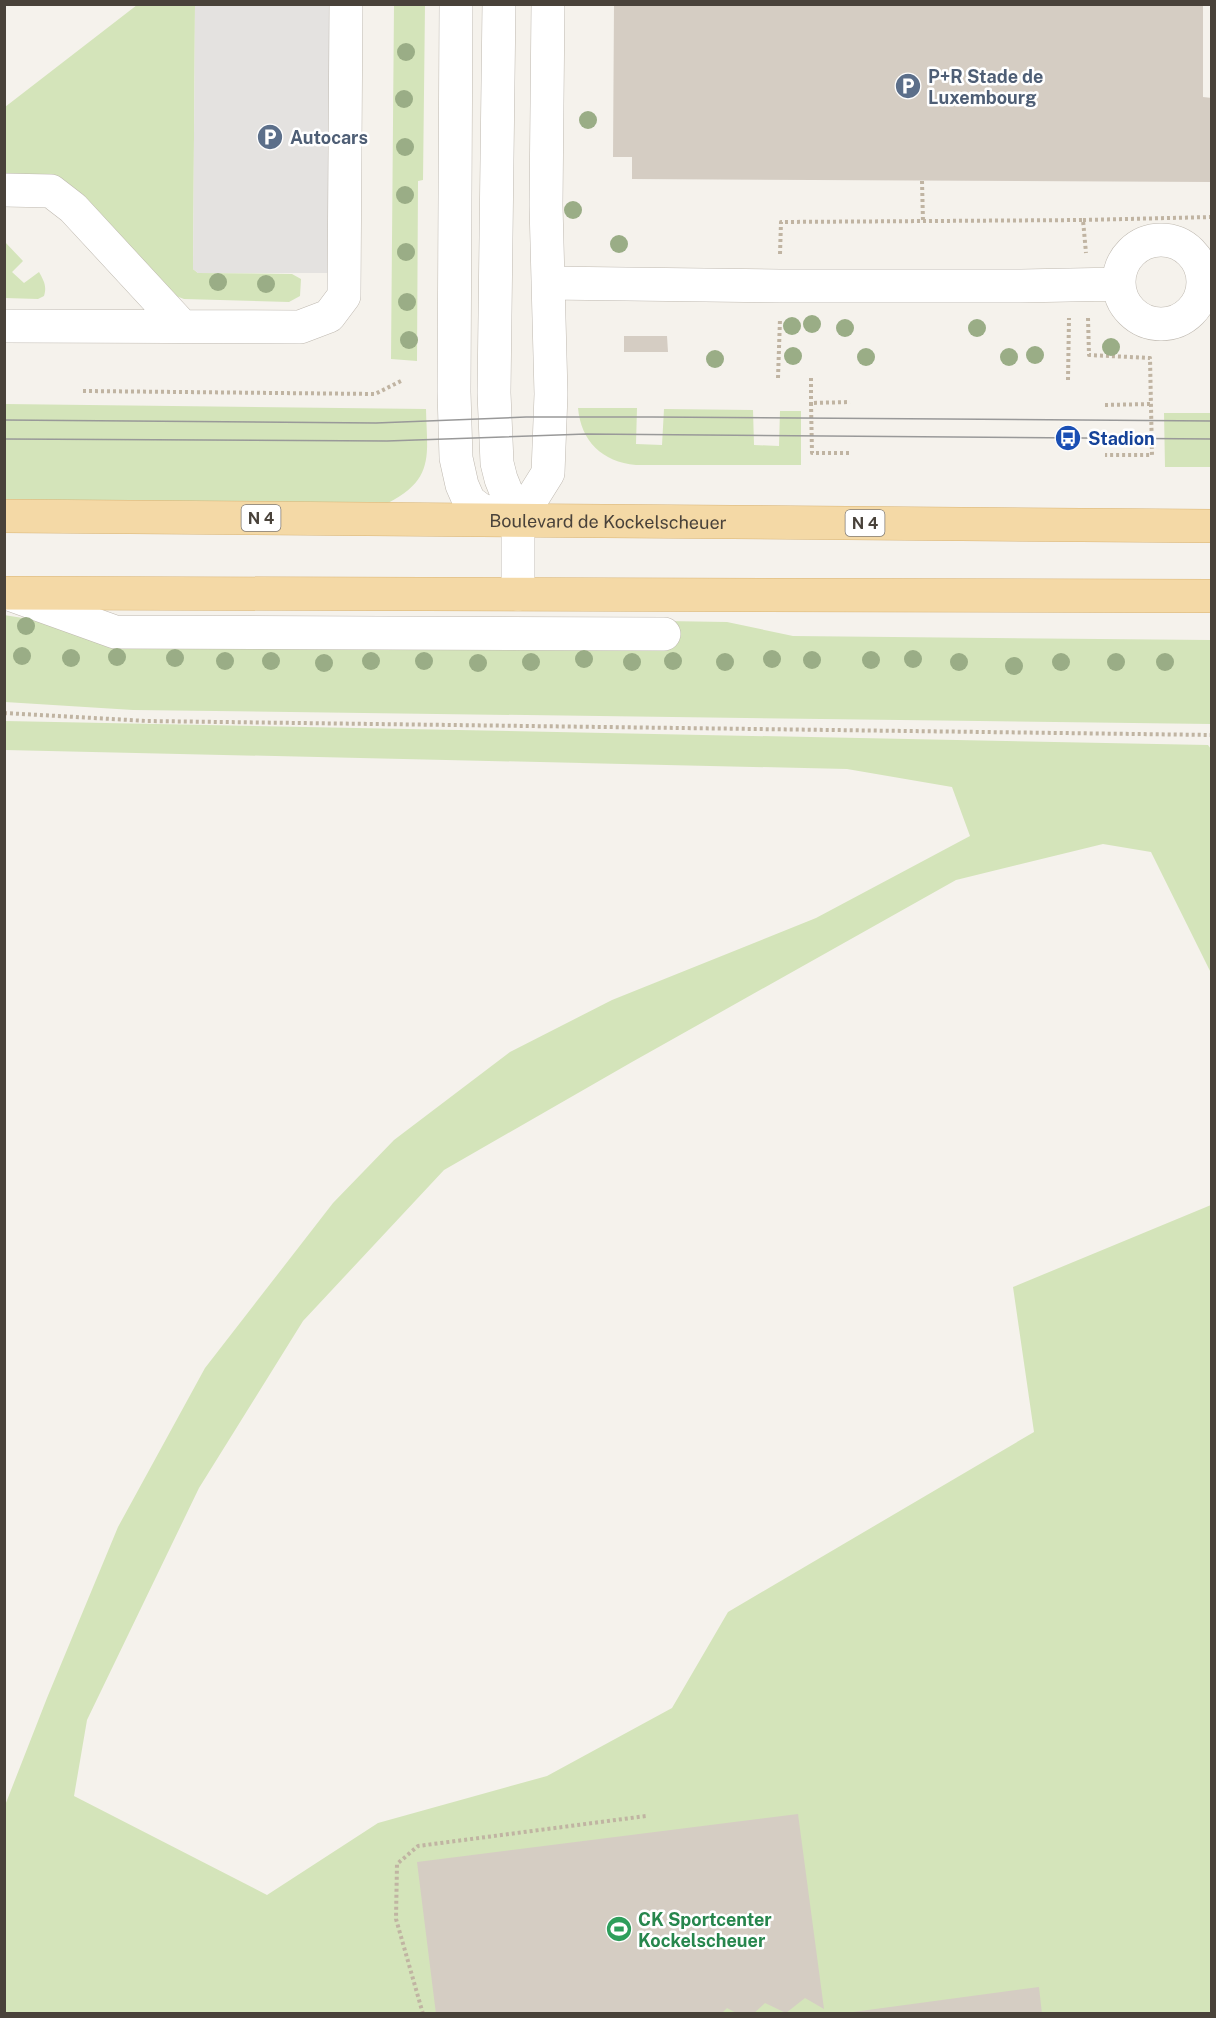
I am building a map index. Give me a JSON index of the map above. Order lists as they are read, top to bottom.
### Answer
{
  "streets": {
    "main road": ["N 4", "Boulevard de Kockelscheuer"]
  },
  "places": {
    "parking": ["P+R Stade de Luxembourg", "Autocars"],
    "bus stop": ["Stadion"],
    "sports": ["CK Sportcenter Kockelscheuer"]
  }
}
